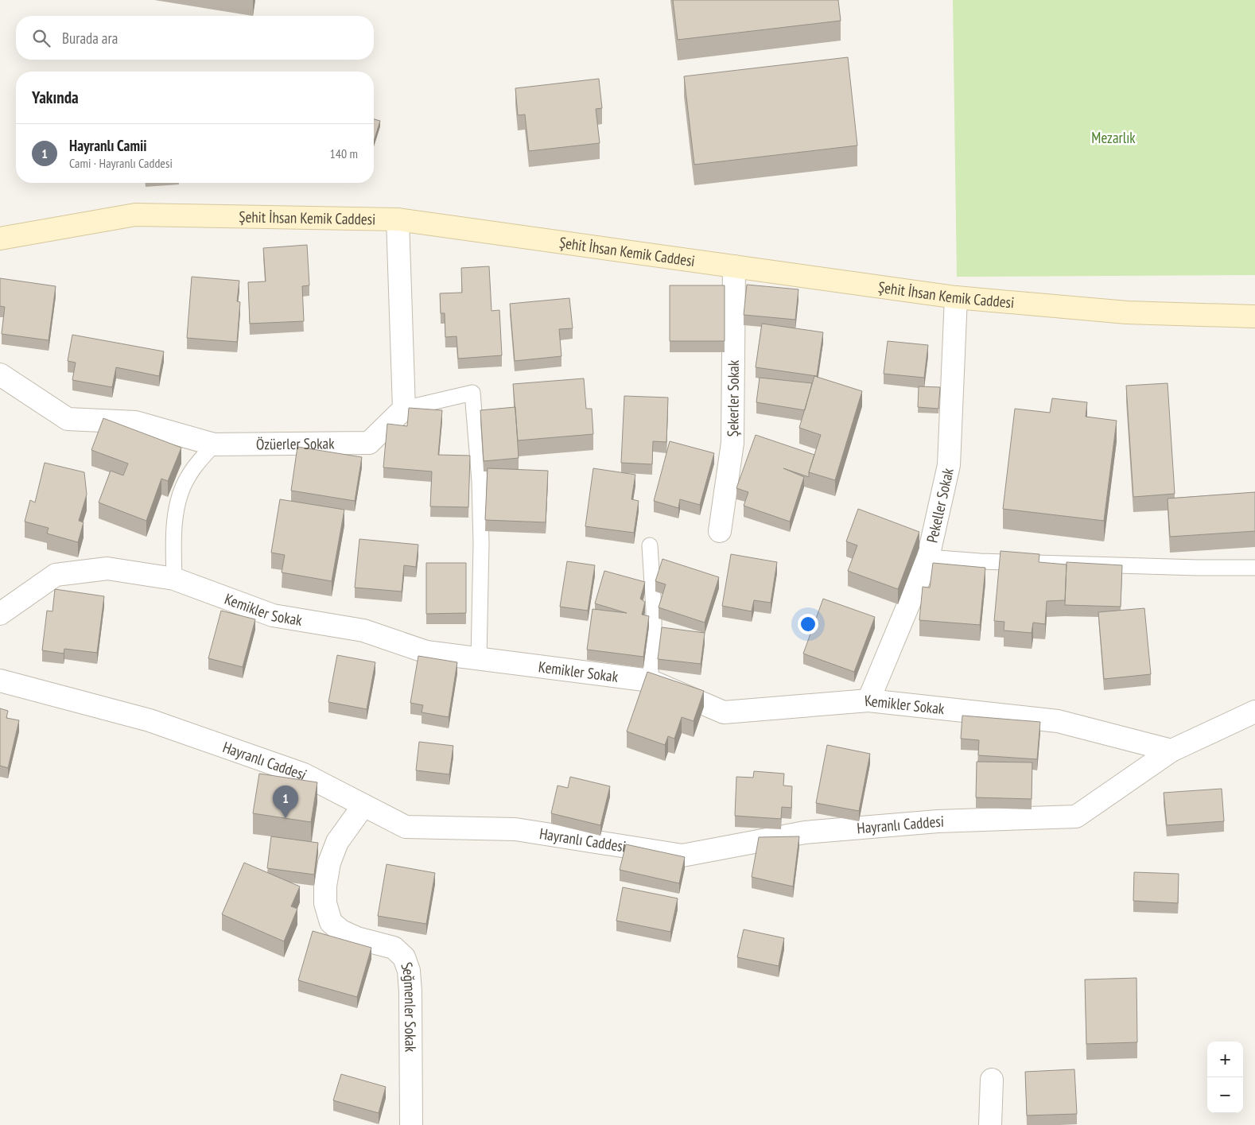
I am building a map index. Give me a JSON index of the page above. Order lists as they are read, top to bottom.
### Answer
{
  "streets": {
    "street": [
      "Şehit İhsan Kemik Caddesi",
      "Şekerler Sokak",
      "Özüerler Sokak",
      "Pekeller Sokak",
      "Kemikler Sokak",
      "Hayranlı Caddesi",
      "Seğmenler Sokak"
    ]
  },
  "crossings": [
    ["Şehit İhsan Kemik Caddesi", "Şekerler Sokak"],
    ["Şehit İhsan Kemik Caddesi", "Pekeller Sokak"],
    ["Pekeller Sokak", "Kemikler Sokak"],
    ["Kemikler Sokak", "Hayranlı Caddesi"],
    ["Hayranlı Caddesi", "Seğmenler Sokak"]
  ],
  "parks": ["Mezarlık"],
  "page": {
    "search": "Burada ara",
    "heading": "Yakında",
    "list": [
      {
        "mark": "1",
        "name": "Hayranlı Camii",
        "note": "Cami · Hayranlı Caddesi",
        "value": "140 m"
      }
    ],
    "pins": "1",
    "map_buttons": ["+", "−"]
  }
}
